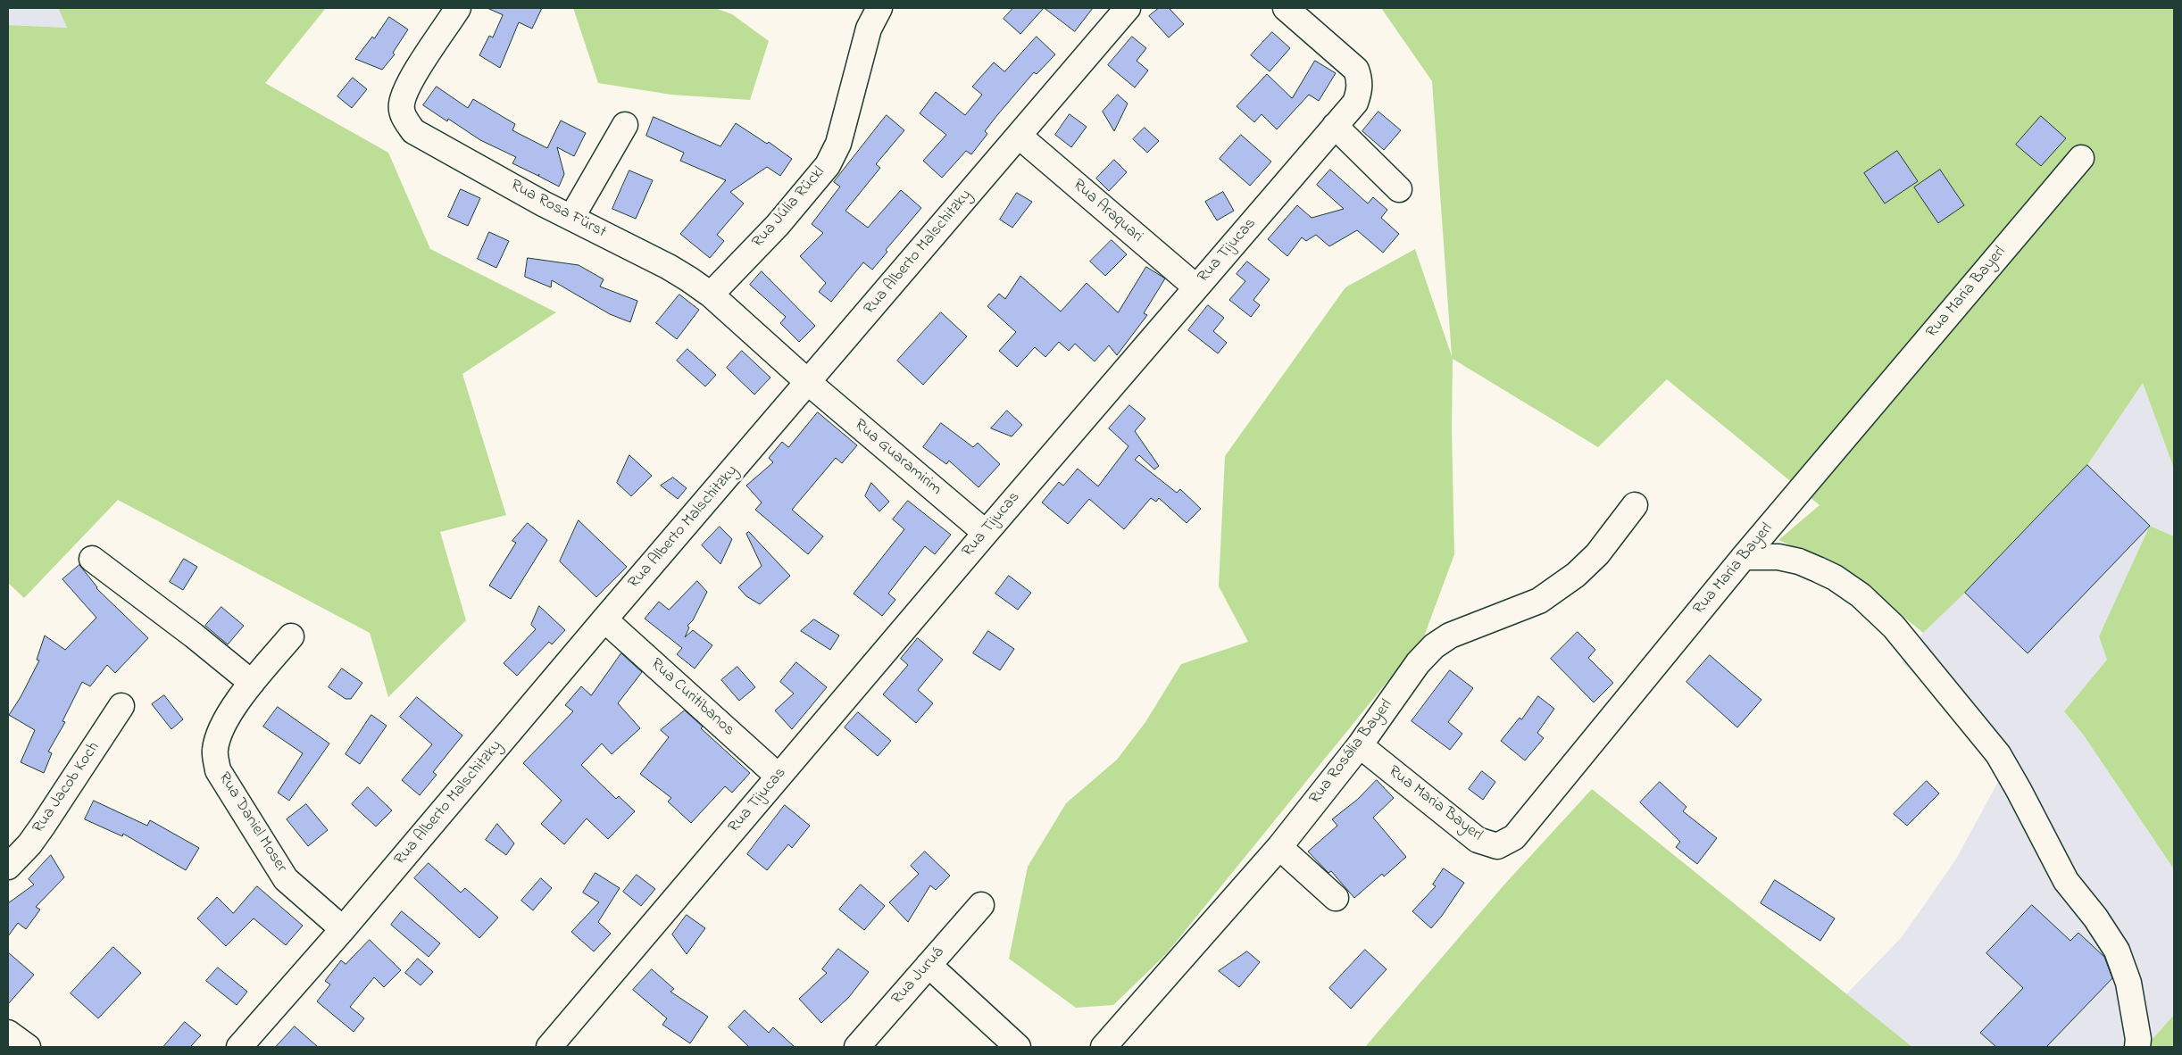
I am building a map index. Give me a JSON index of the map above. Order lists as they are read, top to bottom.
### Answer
{
  "streets": {
    "street": [
      "Rua Júlia Rückl",
      "Rua Rosa Fürst",
      "Rua Araquari",
      "Rua Tijucas",
      "Rua Alberto Malschitzky",
      "Rua Maria Bayerl",
      "Rua Guaramirim",
      "Rua Curitibanos",
      "Rua Rosália Bayerl",
      "Rua Jacob Koch",
      "Rua Daniel Moser",
      "Rua Juruá"
    ]
  },
  "crossings": [
    ["Rua Júlia Rückl", "Rua Rosa Fürst"],
    ["Rua Rosa Fürst", "Rua Alberto Malschitzky"],
    ["Rua Rosa Fürst", "Rua Guaramirim"],
    ["Rua Araquari", "Rua Tijucas"],
    ["Rua Araquari", "Rua Alberto Malschitzky"],
    ["Rua Tijucas", "Rua Guaramirim"],
    ["Rua Tijucas", "Rua Curitibanos"],
    ["Rua Alberto Malschitzky", "Rua Guaramirim"],
    ["Rua Alberto Malschitzky", "Rua Curitibanos"],
    ["Rua Alberto Malschitzky", "Rua Daniel Moser"],
    ["Rua Maria Bayerl", "Rua Rosália Bayerl"]
  ]
}
